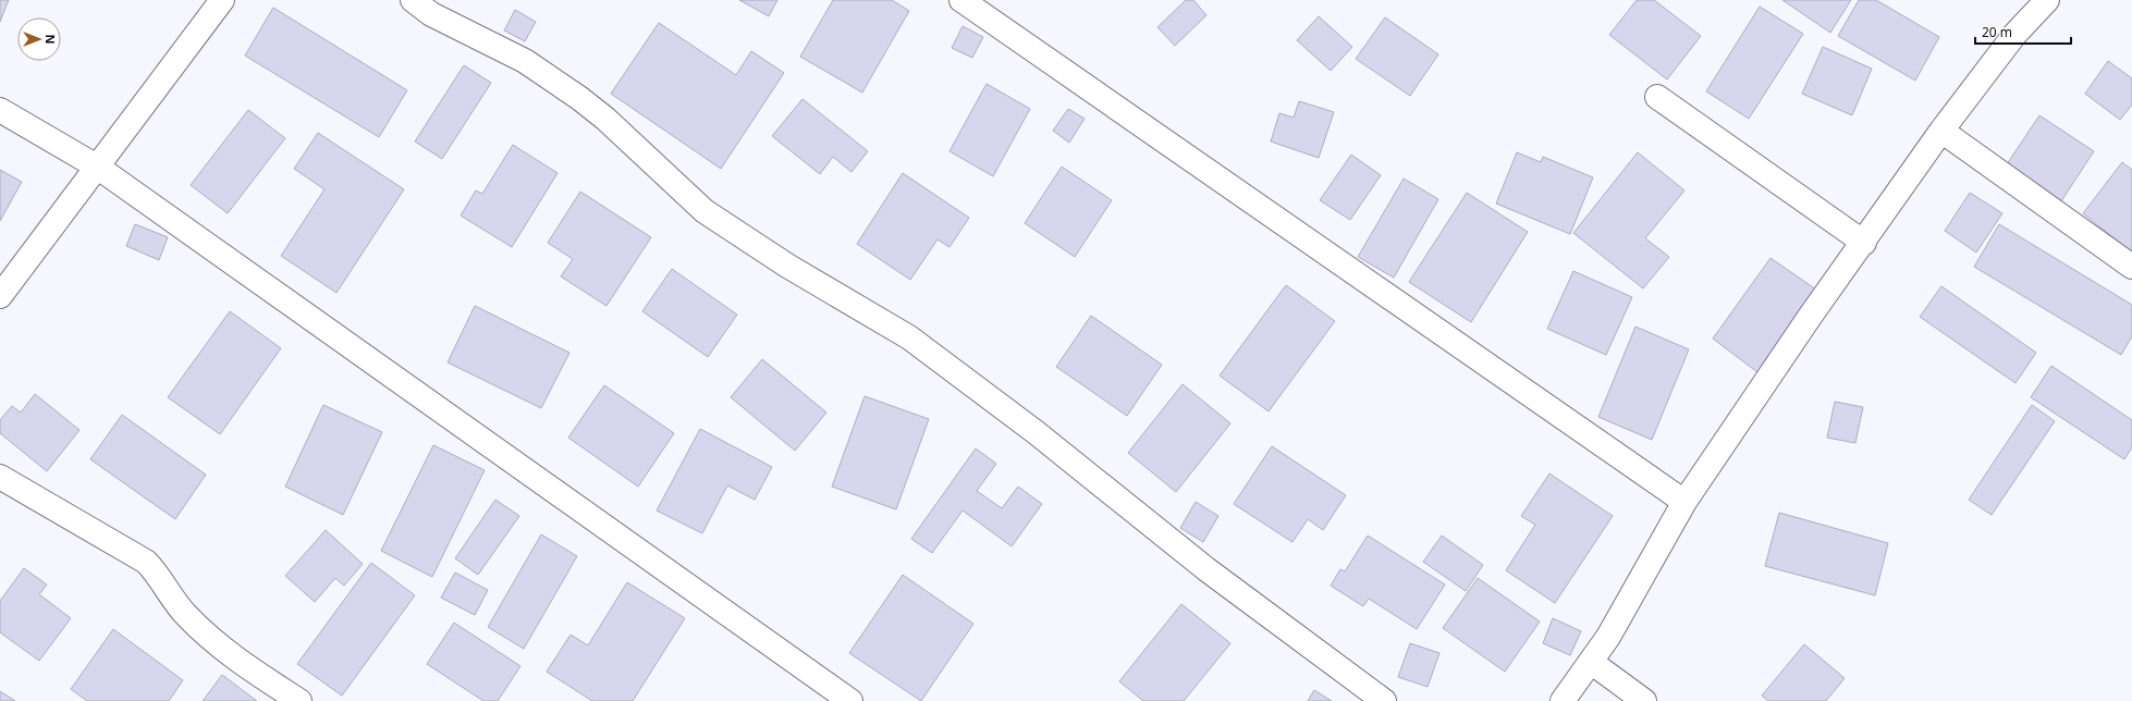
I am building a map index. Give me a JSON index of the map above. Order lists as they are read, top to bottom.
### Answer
{
  "scale_bar": "20 m",
  "north": "right"
}
